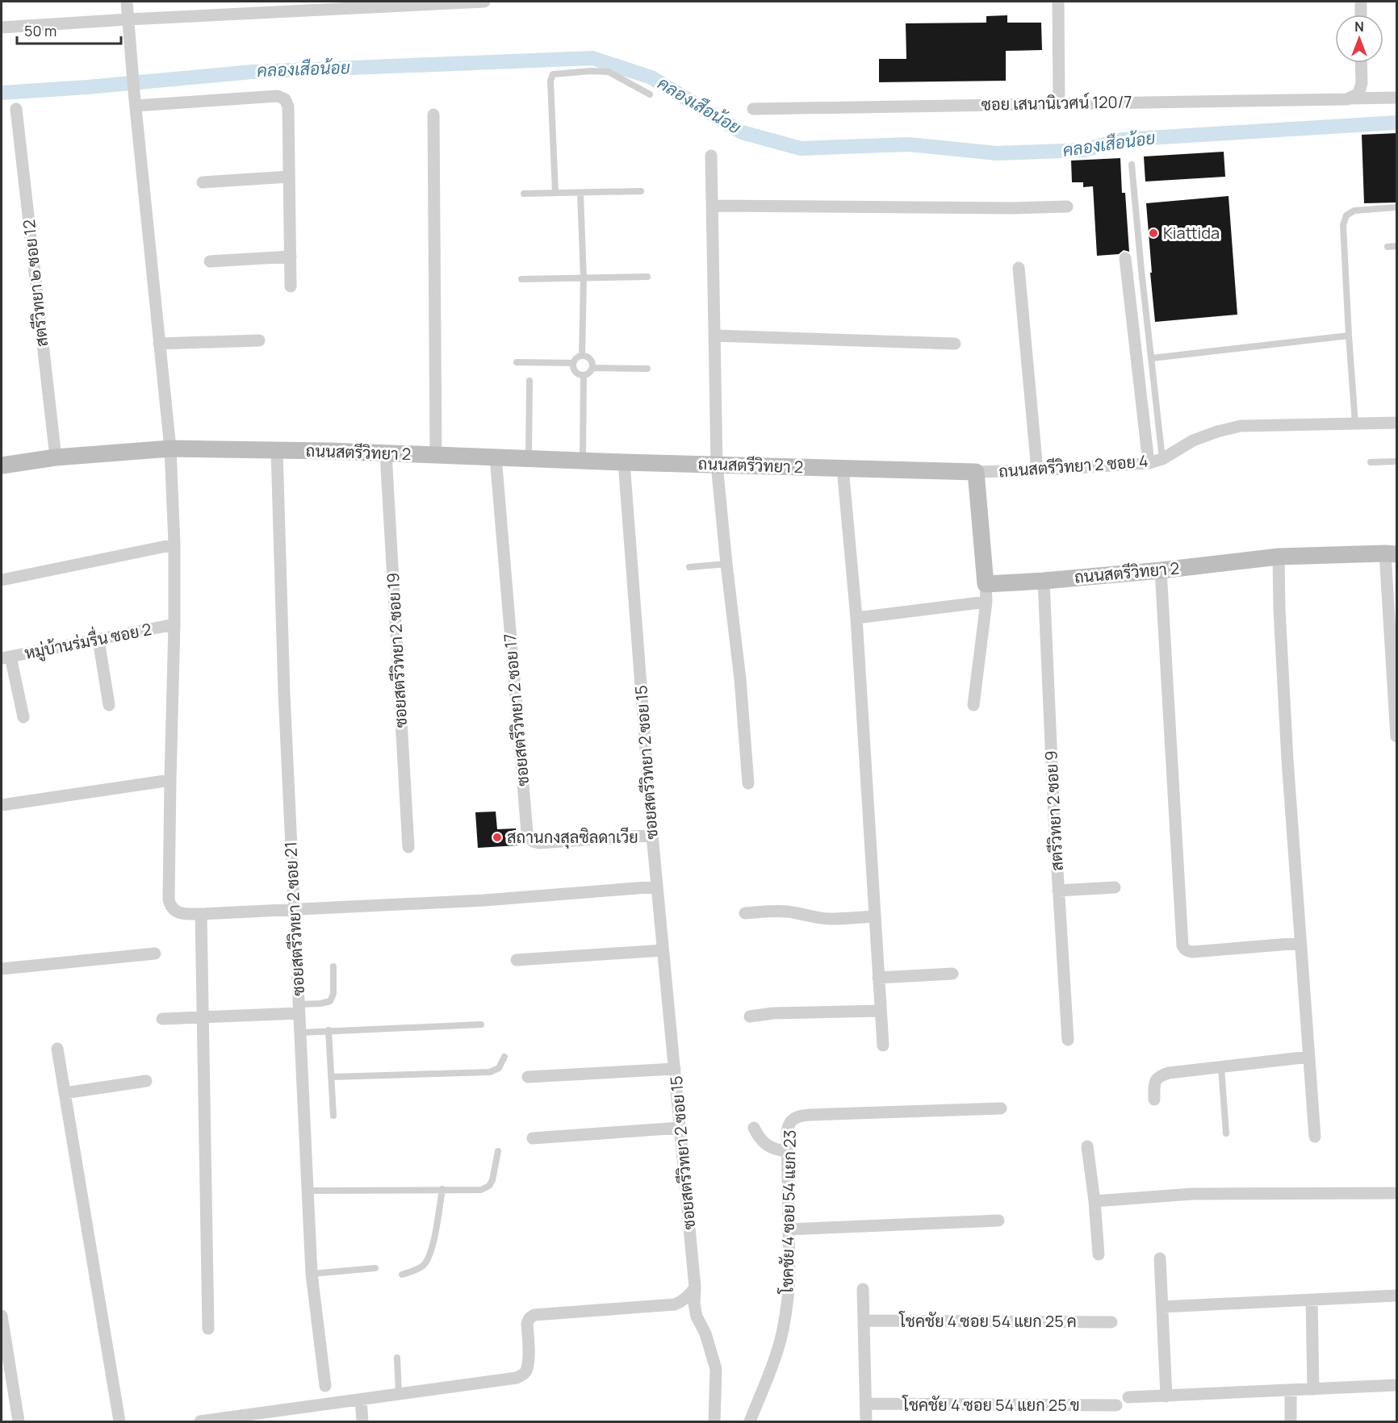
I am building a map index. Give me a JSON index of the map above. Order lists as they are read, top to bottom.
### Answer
{
  "streets": {
    "street": [
      "ซอย เสนานิเวศน์ 120/7",
      "สตรีวิทยา ๒ ซอย 12",
      "ถนนสตรีวิทยา 2",
      "ถนนสตรีวิทยา 2 ซอย 4",
      "หมู่บ้านร่มรื่น ซอย 2",
      "ซอยสตรีวิทยา 2 ซอย 19",
      "ซอยสตรีวิทยา 2 ซอย 17",
      "ซอยสตรีวิทยา 2 ซอย 15",
      "สตรีวิทยา 2 ซอย 9",
      "ซอยสตรีวิทยา 2 ซอย 21",
      "โชคชัย 4 ซอย 54 แยก 23",
      "โชคชัย 4 ซอย 54 แยก 25 ค",
      "โชคชัย 4 ซอย 54 แยก 25 ข"
    ]
  },
  "crossings": [
    ["สตรีวิทยา ๒ ซอย 12", "ถนนสตรีวิทยา 2"],
    ["ถนนสตรีวิทยา 2", "ถนนสตรีวิทยา 2 ซอย 4"],
    ["ถนนสตรีวิทยา 2", "ซอยสตรีวิทยา 2 ซอย 19"],
    ["ถนนสตรีวิทยา 2", "ซอยสตรีวิทยา 2 ซอย 17"],
    ["ถนนสตรีวิทยา 2", "ซอยสตรีวิทยา 2 ซอย 15"],
    ["ถนนสตรีวิทยา 2", "สตรีวิทยา 2 ซอย 9"],
    ["ถนนสตรีวิทยา 2", "ซอยสตรีวิทยา 2 ซอย 21"],
    ["ซอยสตรีวิทยา 2 ซอย 17", "ซอยสตรีวิทยา 2 ซอย 15"]
  ],
  "water": ["คลองเสือน้อย"],
  "places": ["Kiattida", "สถานกงสุลซิลดาเวีย"],
  "scale_bar": "50 m",
  "north": "top"
}
